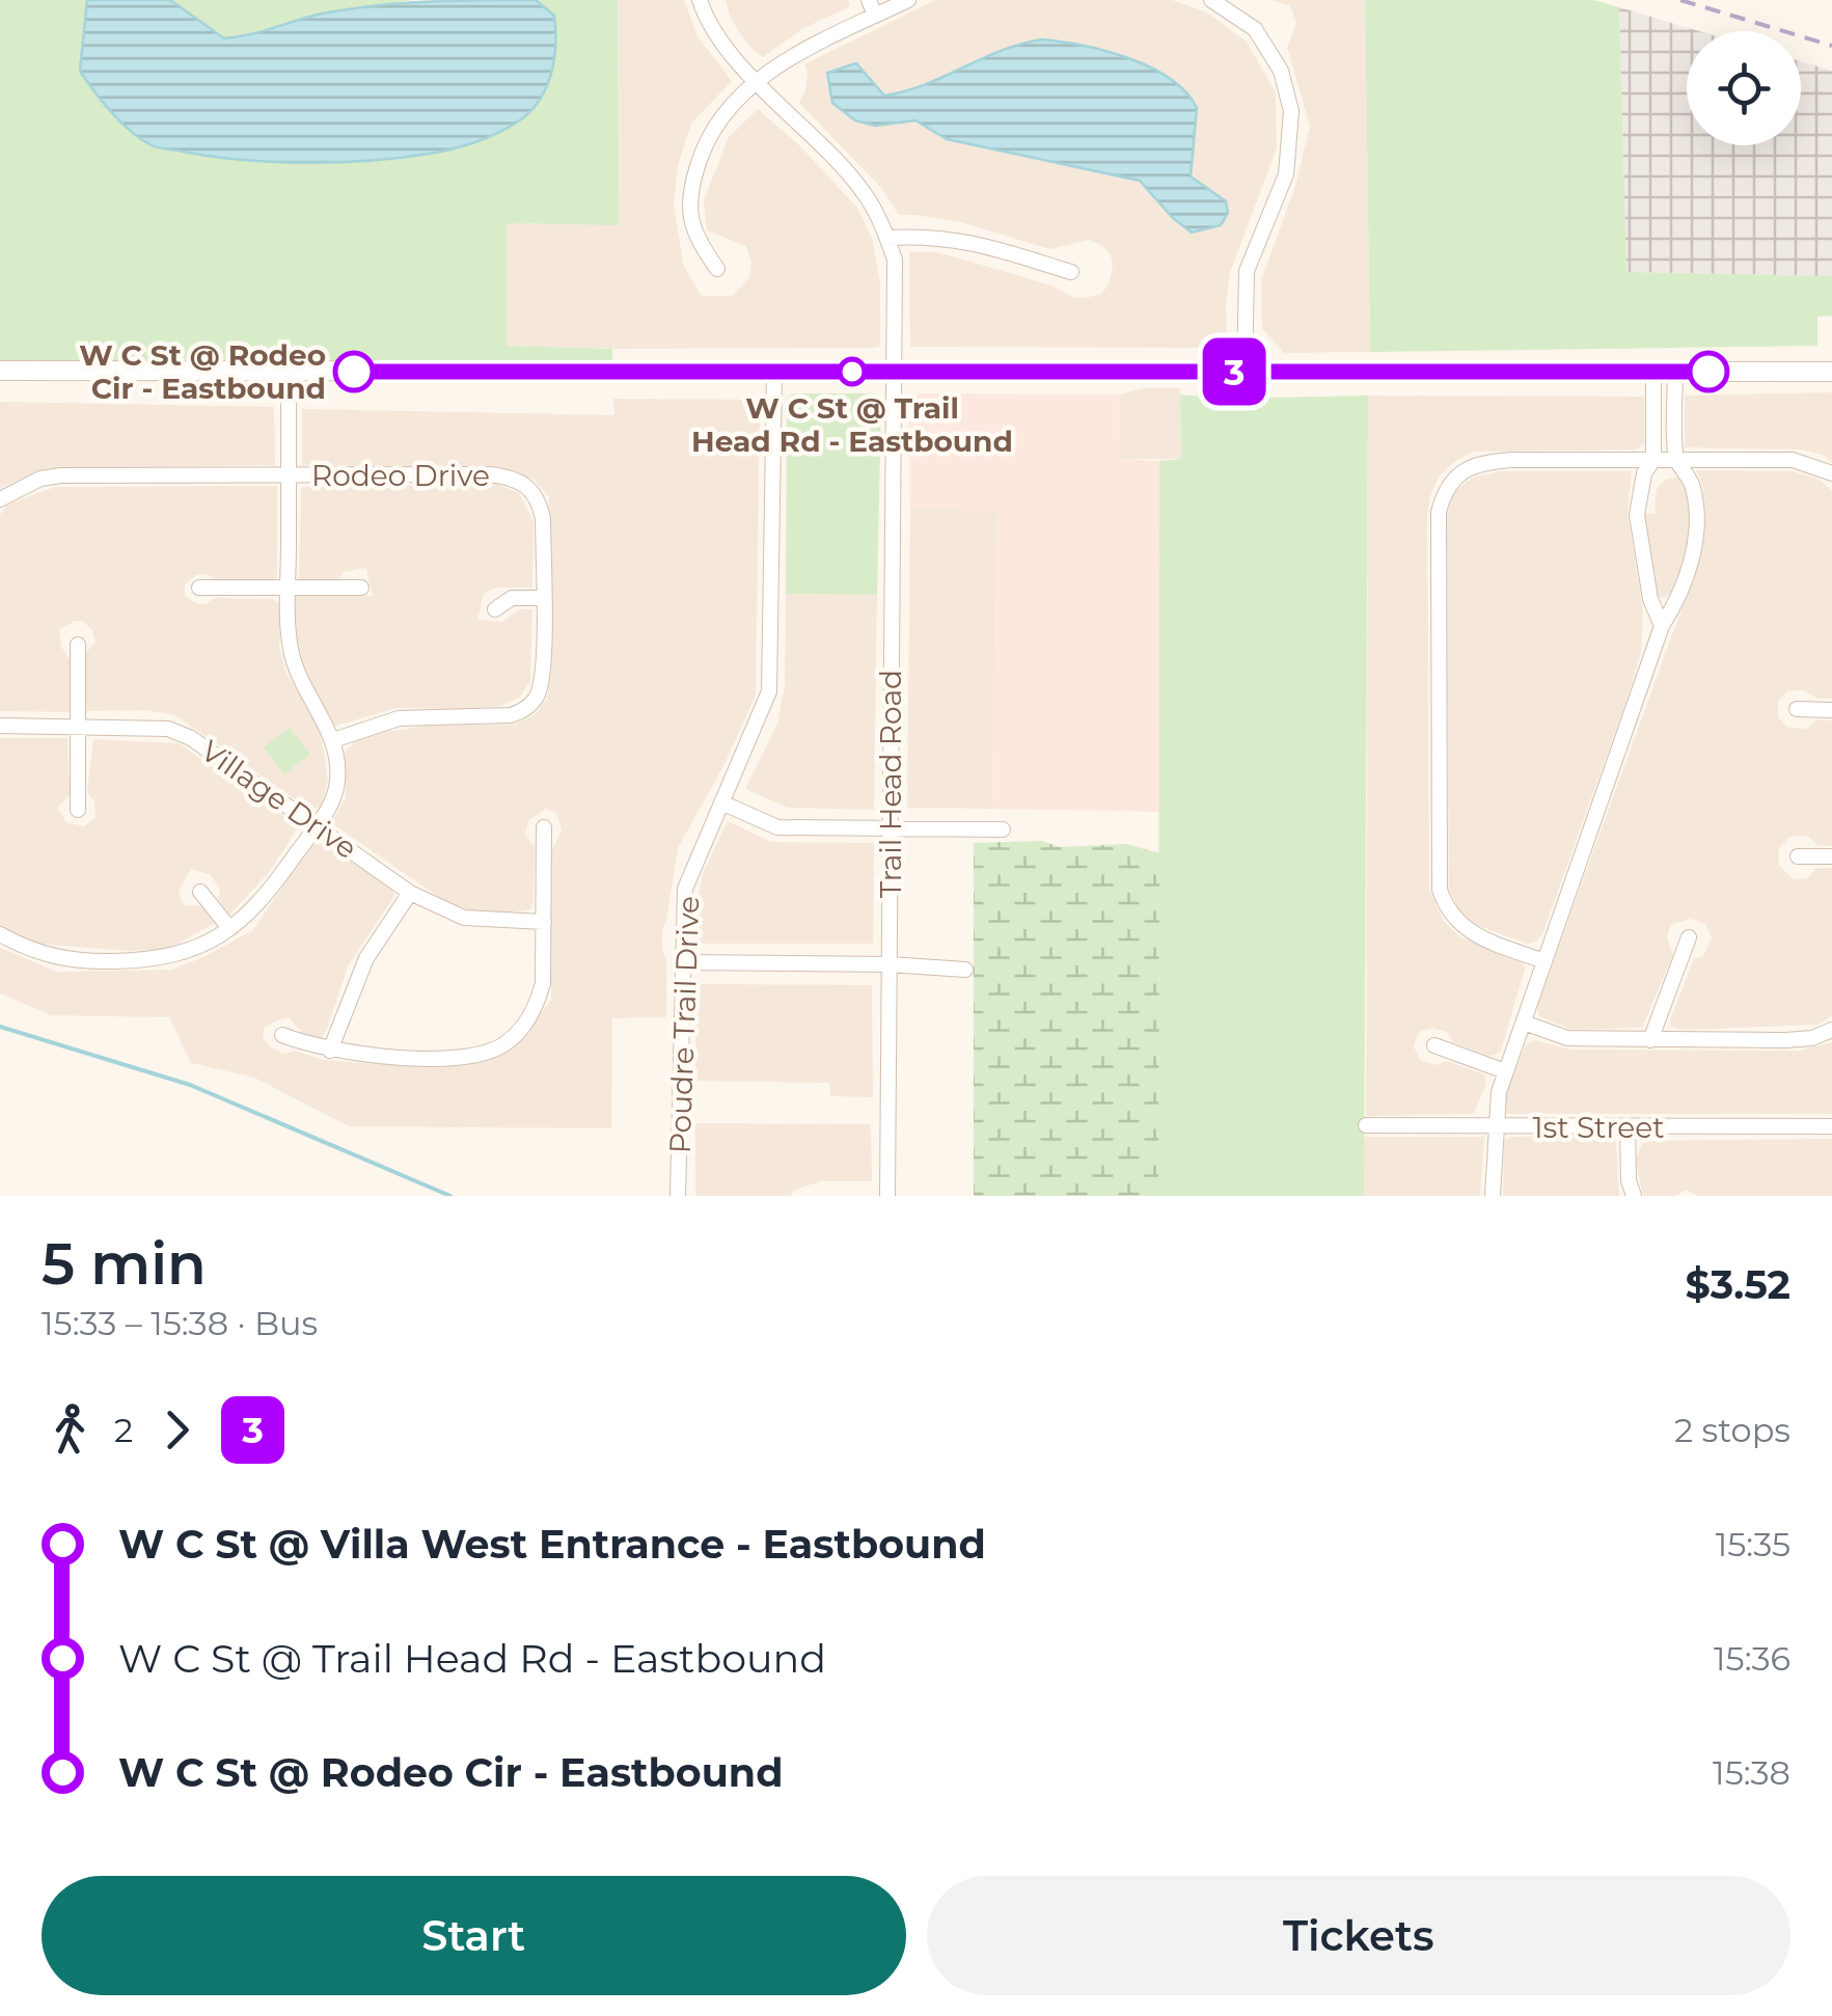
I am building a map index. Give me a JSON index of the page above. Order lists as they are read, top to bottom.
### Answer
{
  "streets": {
    "street": [
      "Rodeo Drive",
      "Trail Head Road",
      "Village Drive",
      "Poudre Trail Drive",
      "1st Street"
    ]
  },
  "places": ["W C St @ Rodeo Cir - Eastbound", "W C St @ Trail Head Rd - Eastbound"],
  "lines": ["bus line 3"],
  "page": {
    "on_map": "3",
    "heading": ["5 min", "15:33 – 15:38 · Bus", "$3.52"],
    "legs": ["2", "3", "2 stops"],
    "list": [
      {
        "name": "W C St @ Villa West Entrance - Eastbound",
        "value": "15:35"
      },
      {
        "name": "W C St @ Trail Head Rd - Eastbound",
        "value": "15:36"
      },
      {
        "name": "W C St @ Rodeo Cir - Eastbound",
        "value": "15:38"
      }
    ],
    "buttons": ["Start", "Tickets"]
  }
}
